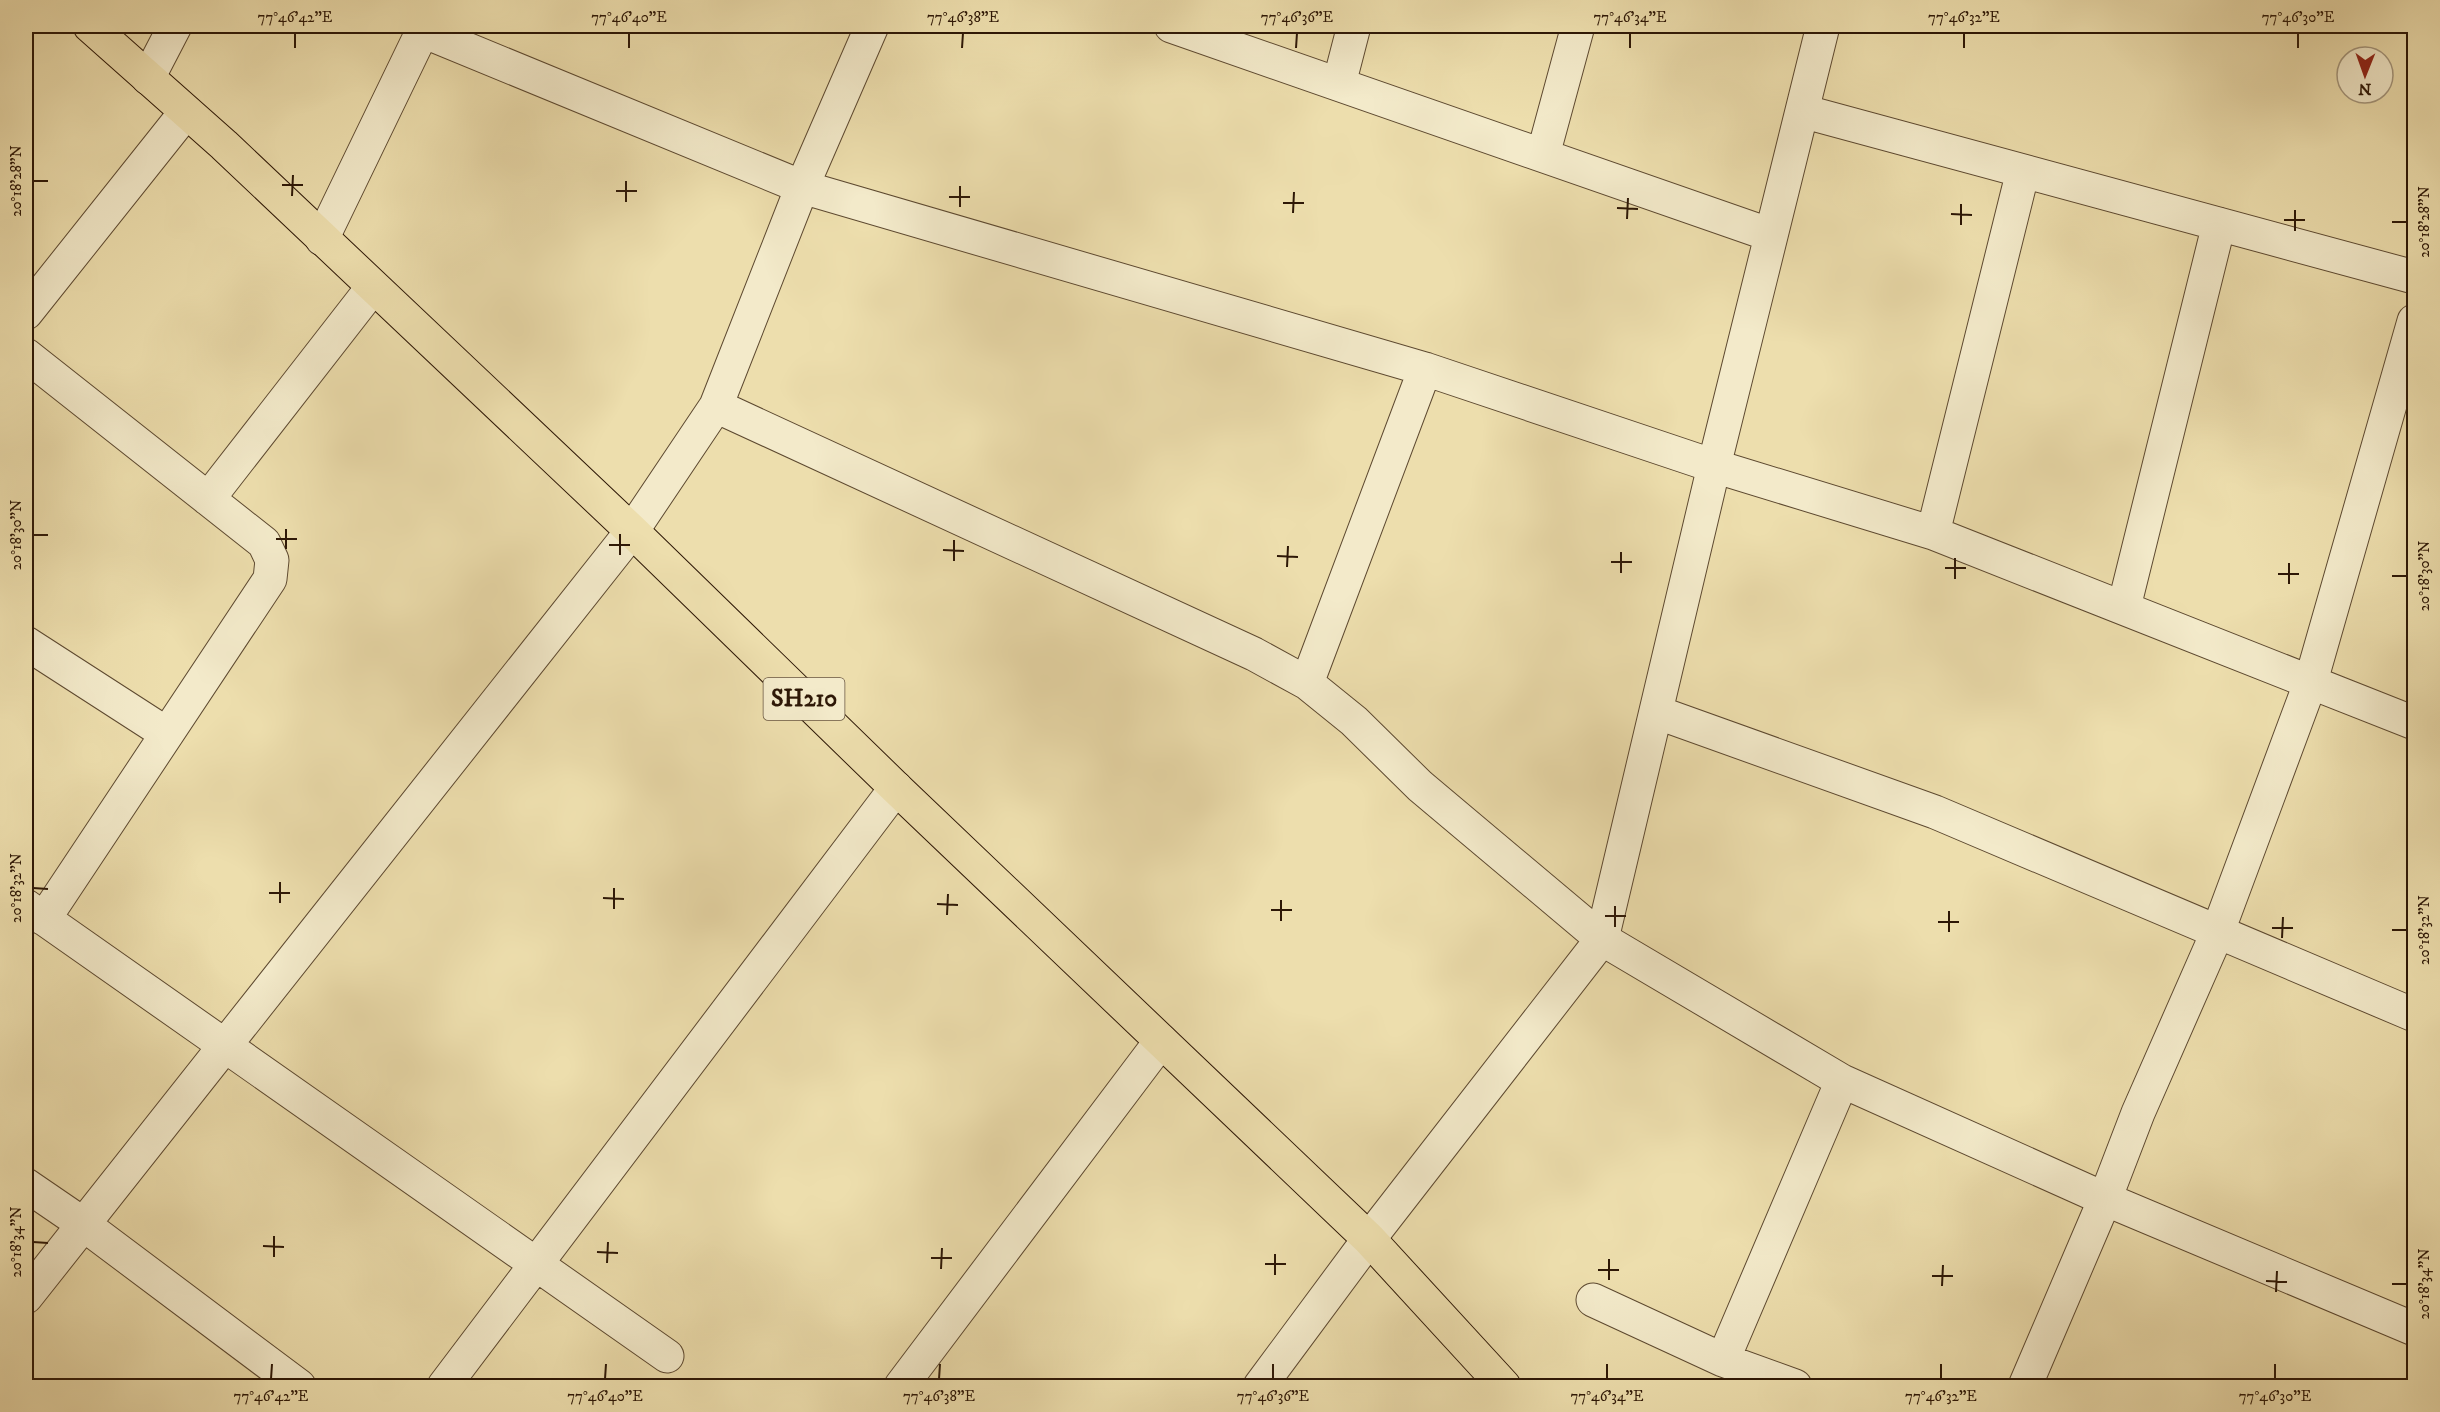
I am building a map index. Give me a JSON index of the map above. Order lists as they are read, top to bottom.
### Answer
{
  "streets": {
    "main road": ["SH210"]
  },
  "north": "bottom",
  "coordinates": [
    "77°46'42\"E",
    "77°46'40\"E",
    "77°46'38\"E",
    "77°46'36\"E",
    "77°46'34\"E",
    "77°46'32\"E",
    "77°46'30\"E",
    "20°18'28\"N",
    "20°18'30\"N",
    "20°18'32\"N",
    "20°18'34\"N"
  ]
}
